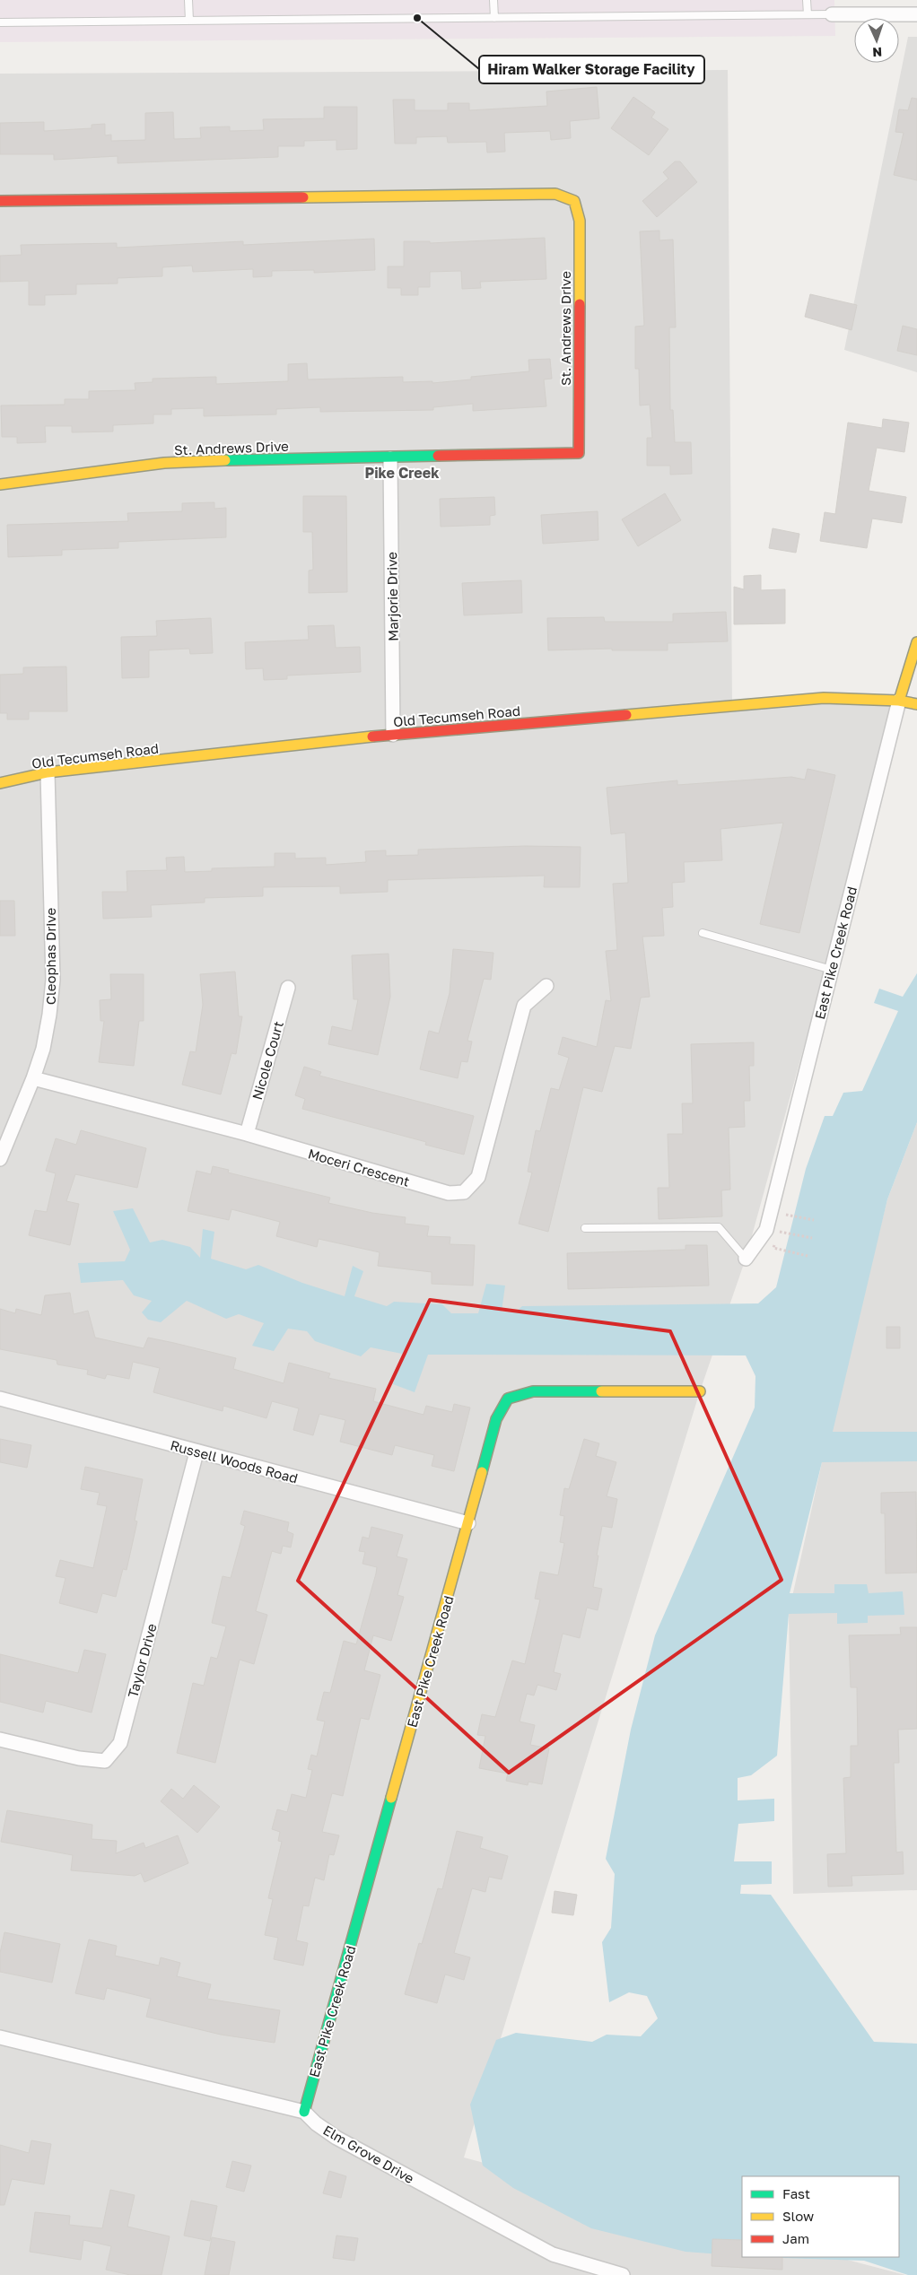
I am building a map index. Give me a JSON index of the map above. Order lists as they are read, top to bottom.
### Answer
{
  "streets": {
    "street": [
      "St. Andrews Drive",
      "Marjorie Drive",
      "Old Tecumseh Road",
      "East Pike Creek Road",
      "Cleophas Drive",
      "Nicole Court",
      "Moceri Crescent",
      "Russell Woods Road",
      "Taylor Drive",
      "Elm Grove Drive"
    ]
  },
  "crossings": [
    ["St. Andrews Drive", "Marjorie Drive"],
    ["Marjorie Drive", "Old Tecumseh Road"],
    ["Old Tecumseh Road", "East Pike Creek Road"],
    ["Old Tecumseh Road", "Cleophas Drive"],
    ["East Pike Creek Road", "Russell Woods Road"],
    ["East Pike Creek Road", "Elm Grove Drive"],
    ["Cleophas Drive", "Moceri Crescent"],
    ["Nicole Court", "Moceri Crescent"],
    ["Russell Woods Road", "Taylor Drive"]
  ],
  "districts": ["Pike Creek"],
  "places": ["Hiram Walker Storage Facility"],
  "legend": ["Fast", "Slow", "Jam"],
  "north": "bottom"
}
